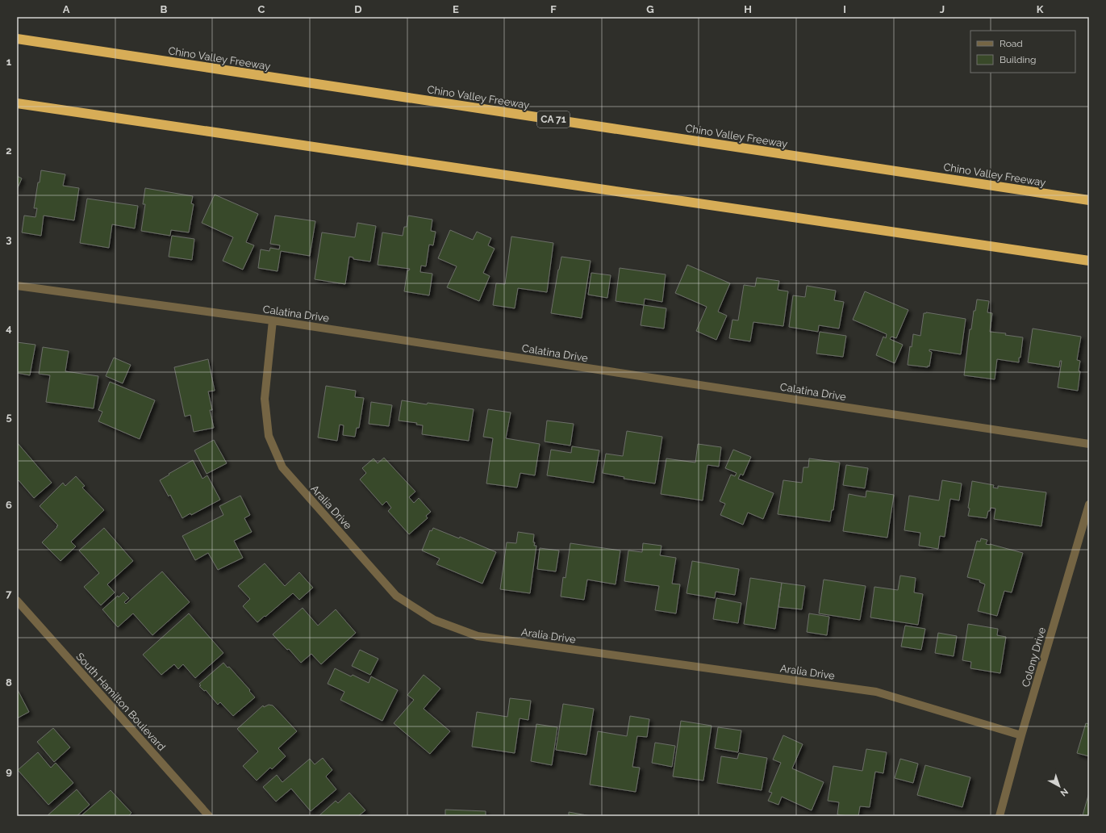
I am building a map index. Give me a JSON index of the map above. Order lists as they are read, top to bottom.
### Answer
{
  "streets": {
    "highway": ["Chino Valley Freeway", "CA 71"],
    "street": [
      "Calatina Drive",
      "Aralia Drive",
      "Colony Drive",
      "South Hamilton Boulevard"
    ]
  },
  "crossings": [
    ["Calatina Drive", "Aralia Drive"],
    ["Aralia Drive", "Colony Drive"]
  ],
  "legend": ["Road", "Building"],
  "north": "bottom right",
  "grid": {
    "columns": [
      "A",
      "B",
      "C",
      "D",
      "E",
      "F",
      "G",
      "H",
      "I",
      "J",
      "K"
    ],
    "rows": [
      "1",
      "2",
      "3",
      "4",
      "5",
      "6",
      "7",
      "8",
      "9"
    ]
  }
}
